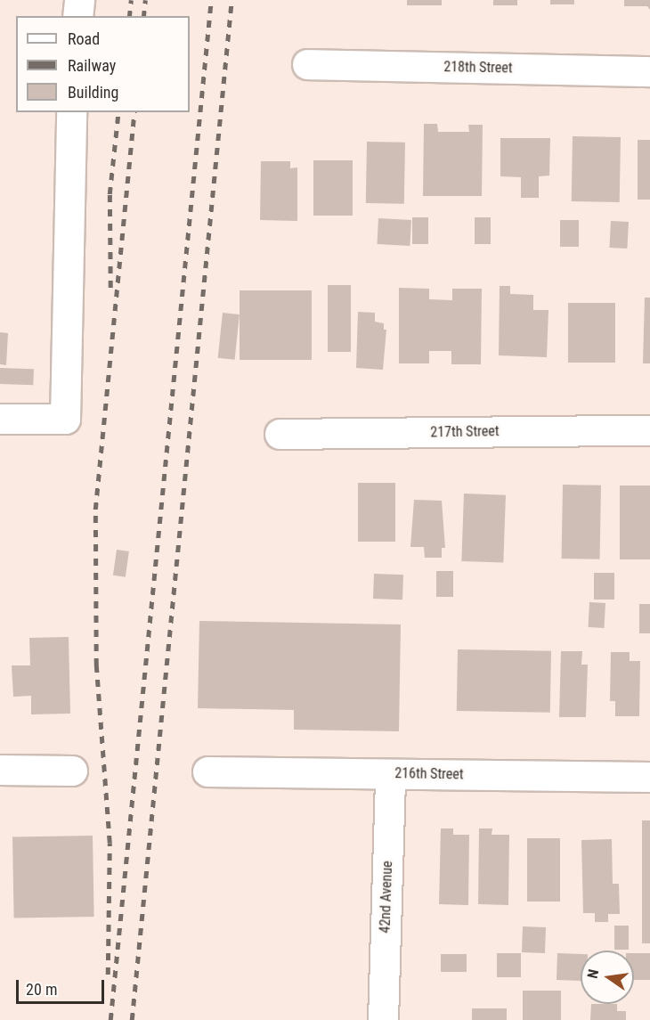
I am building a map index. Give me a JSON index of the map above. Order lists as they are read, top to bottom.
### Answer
{
  "streets": {
    "street": [
      "218th Street",
      "217th Street",
      "216th Street",
      "42nd Avenue"
    ]
  },
  "crossings": [
    ["216th Street", "42nd Avenue"]
  ],
  "legend": ["Road", "Railway", "Building"],
  "scale_bar": "20 m",
  "north": "left"
}
